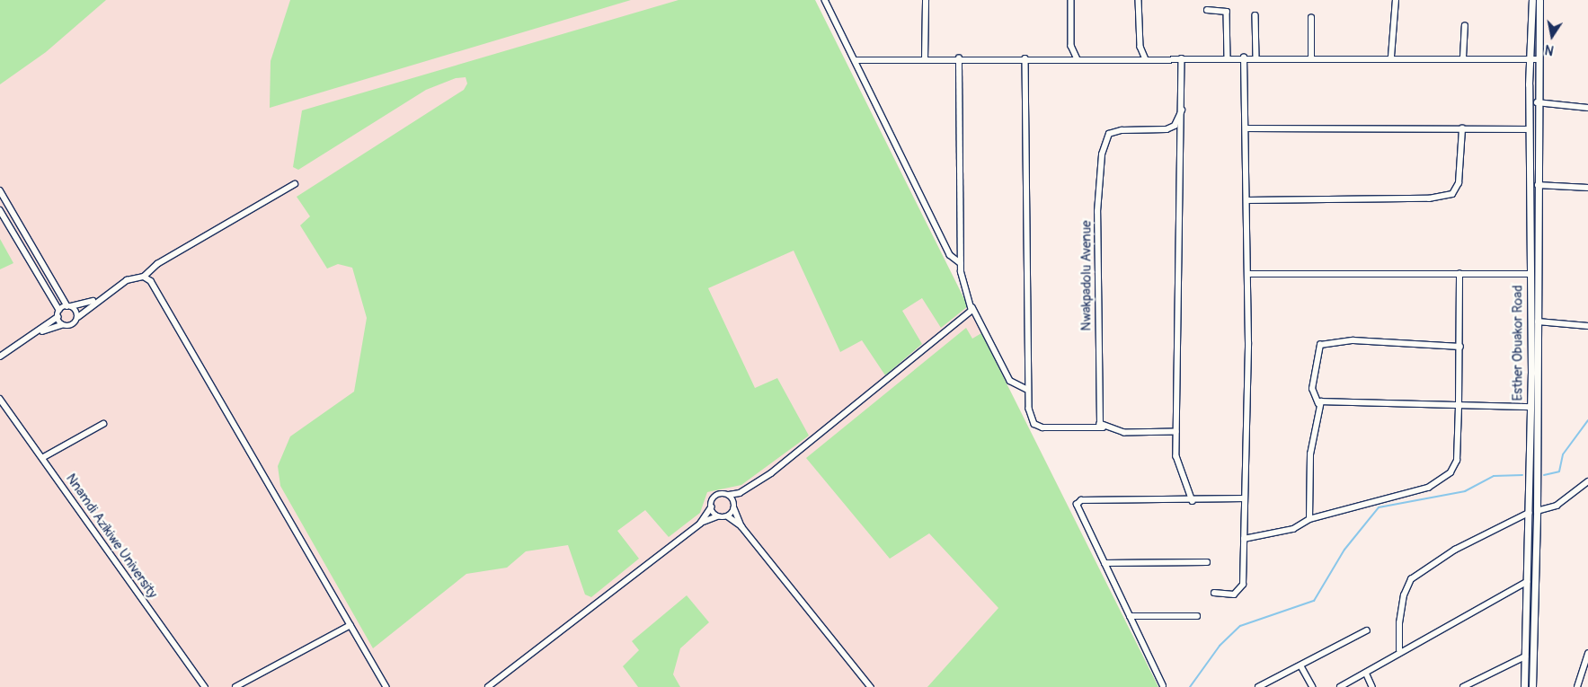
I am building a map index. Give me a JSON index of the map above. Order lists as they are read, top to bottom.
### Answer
{
  "streets": {
    "street": ["Nwakpadolu Avenue", "Esther Obuakor Road", "Nnamdi Azikiwe University"]
  },
  "north": "bottom"
}
